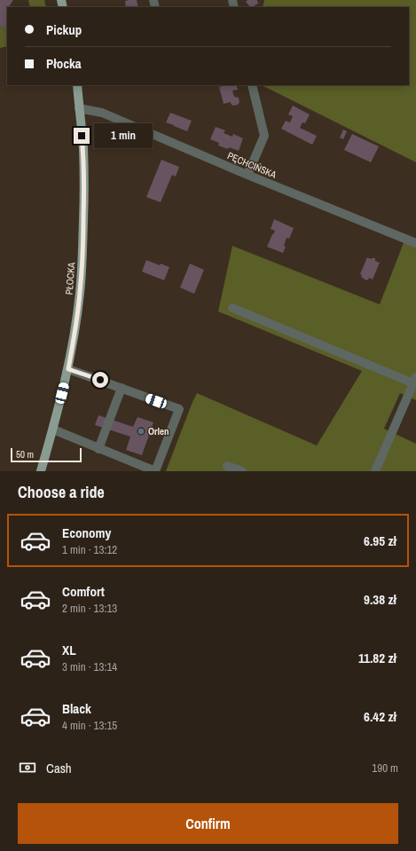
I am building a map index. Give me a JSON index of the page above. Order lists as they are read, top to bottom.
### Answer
{
  "streets": {
    "main road": ["PŁOCKA"],
    "street": ["PĘCHCIŃSKA"]
  },
  "crossings": [
    ["PĘCHCIŃSKA", "PŁOCKA"]
  ],
  "places": ["Orlen"],
  "scale_bar": "50 m",
  "page": {
    "banner": ["Pickup", "Płocka"],
    "bubble": "1 min",
    "scale": "50 m",
    "heading": "Choose a ride",
    "list": [
      {
        "name": "Economy",
        "note": "1 min · 13:12",
        "value": "6.95 zł"
      },
      {
        "name": "Comfort",
        "note": "2 min · 13:13",
        "value": "9.38 zł"
      },
      {
        "name": "XL",
        "note": "3 min · 13:14",
        "value": "11.82 zł"
      },
      {
        "name": "Black",
        "note": "4 min · 13:15",
        "value": "6.42 zł"
      }
    ],
    "pay": ["Cash", "190 m"],
    "buttons": "Confirm"
  }
}
